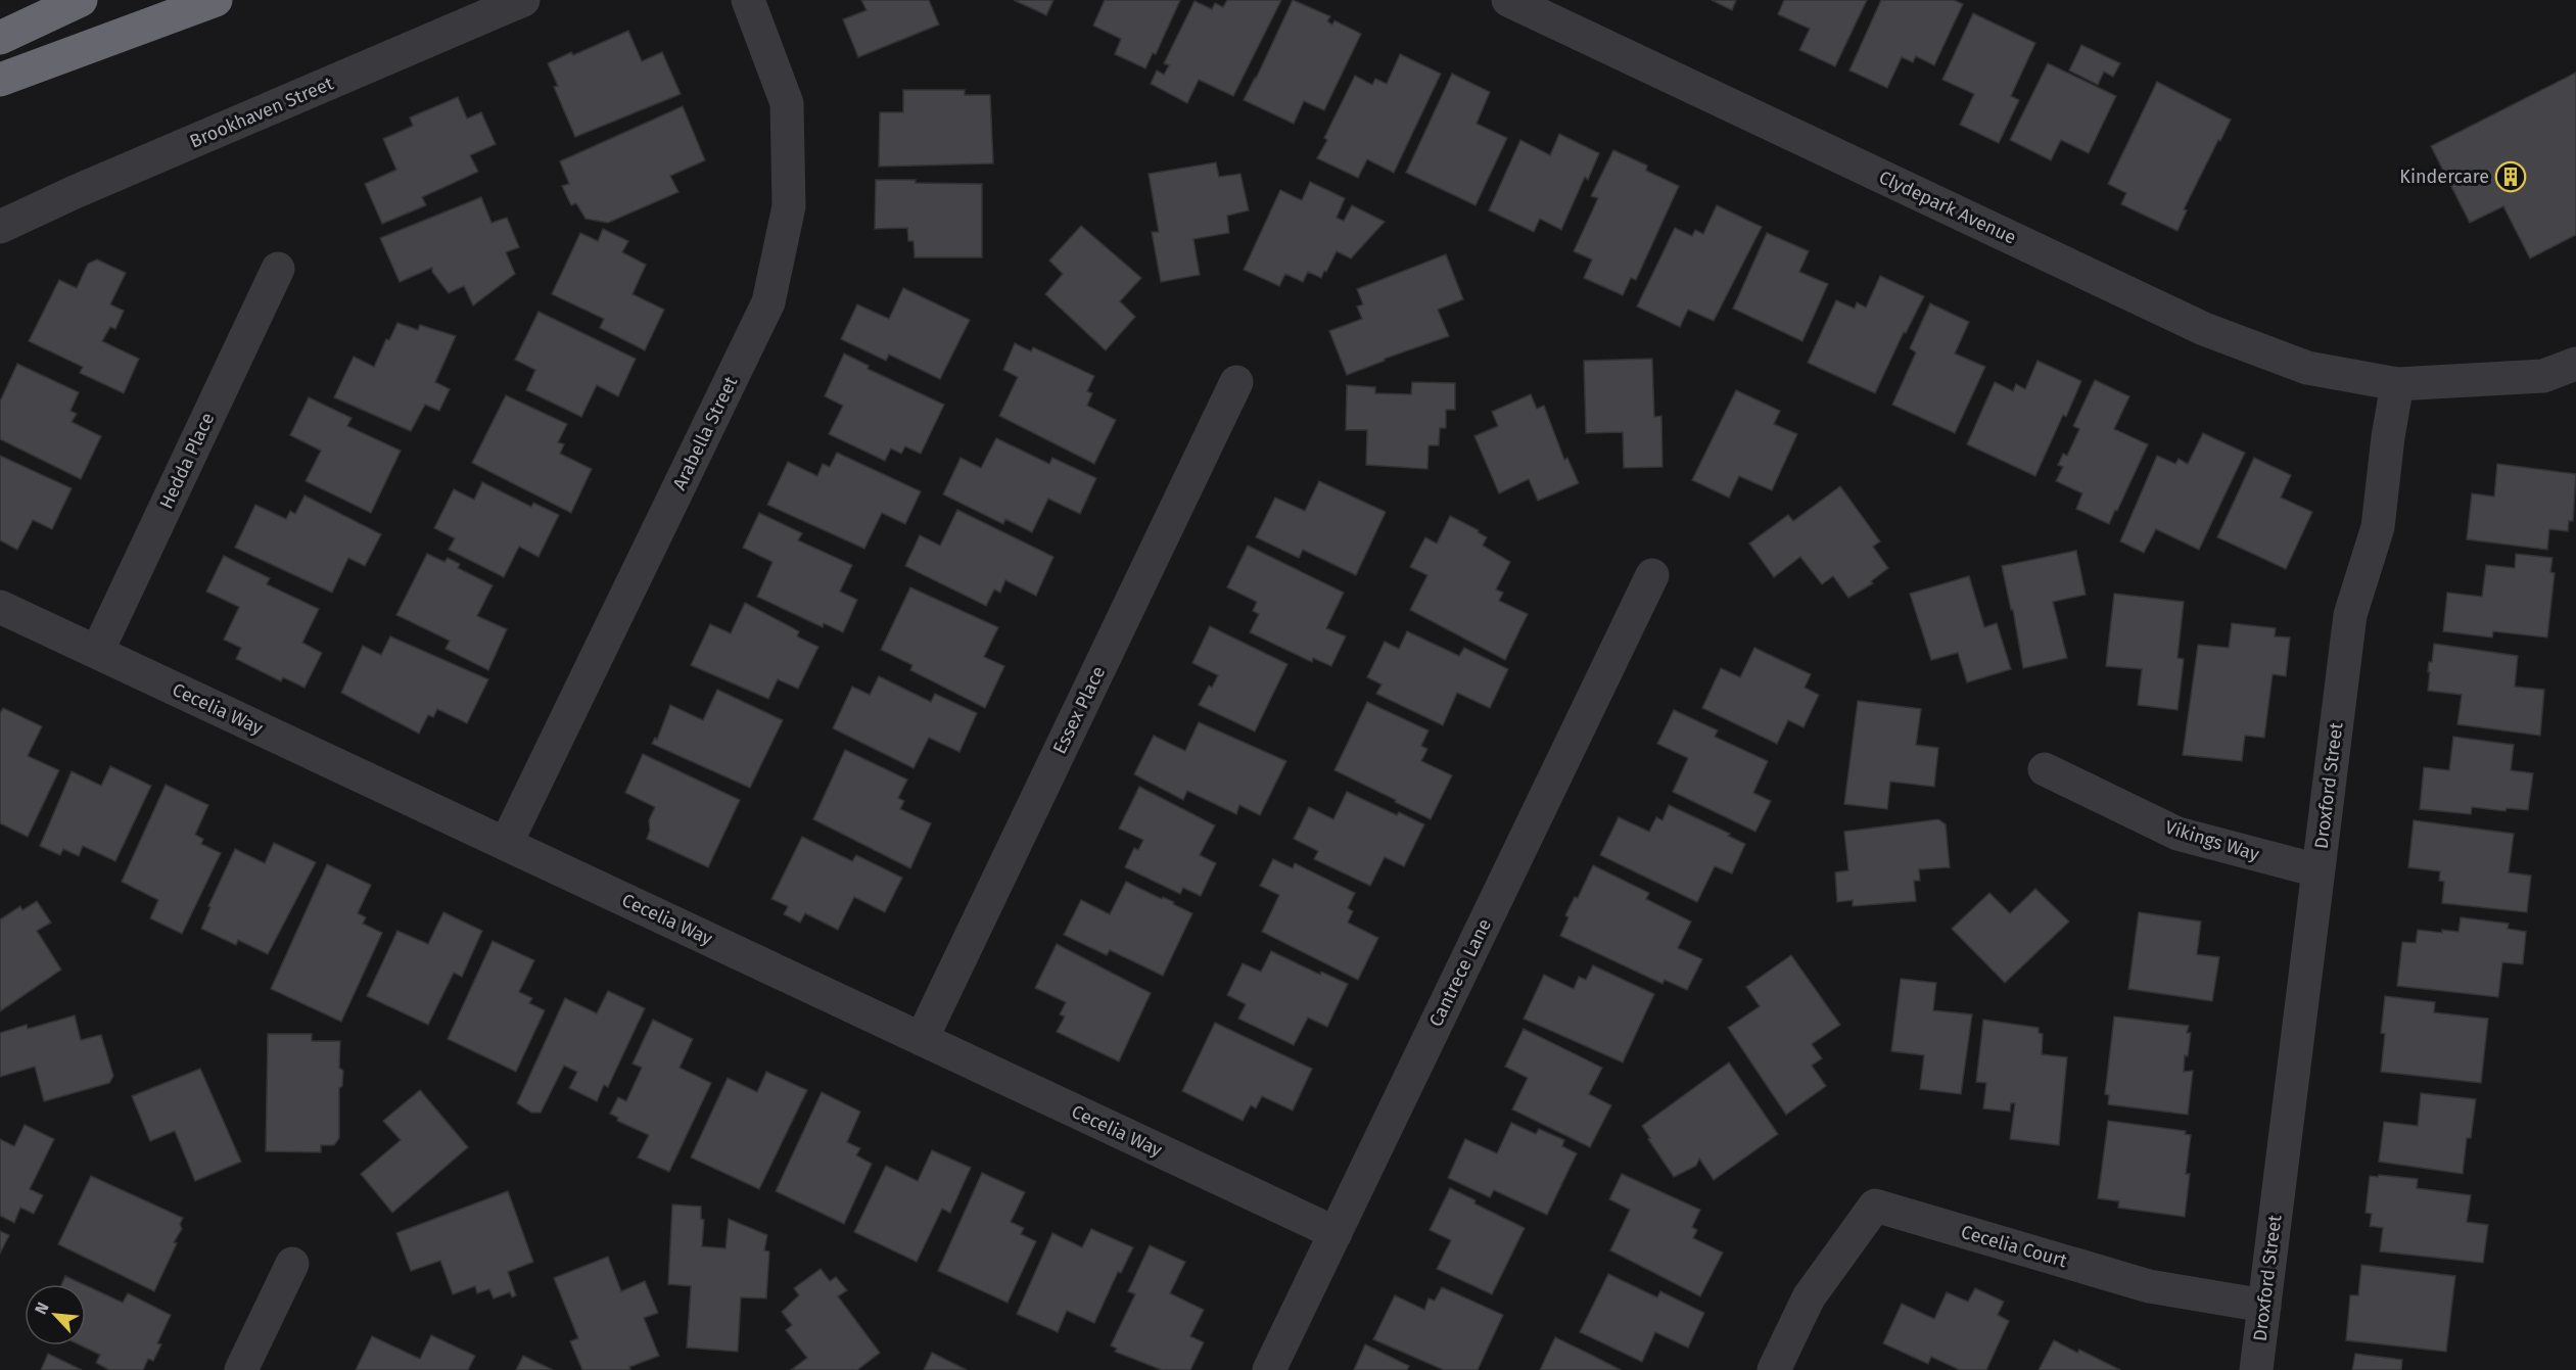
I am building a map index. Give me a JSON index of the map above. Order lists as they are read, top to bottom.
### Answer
{
  "streets": {
    "street": [
      "Brookhaven Street",
      "Clydepark Avenue",
      "Arabella Street",
      "Hedda Place",
      "Cecelia Way",
      "Essex Place",
      "Droxford Street",
      "Vikings Way",
      "Cantrece Lane",
      "Cecelia Court"
    ]
  },
  "crossings": [
    ["Clydepark Avenue", "Droxford Street"],
    ["Arabella Street", "Cecelia Way"],
    ["Hedda Place", "Cecelia Way"],
    ["Cecelia Way", "Essex Place"],
    ["Cecelia Way", "Cantrece Lane"],
    ["Droxford Street", "Vikings Way"],
    ["Droxford Street", "Cecelia Court"]
  ],
  "places": {
    "building": ["Kindercare"]
  },
  "north": "top left"
}
